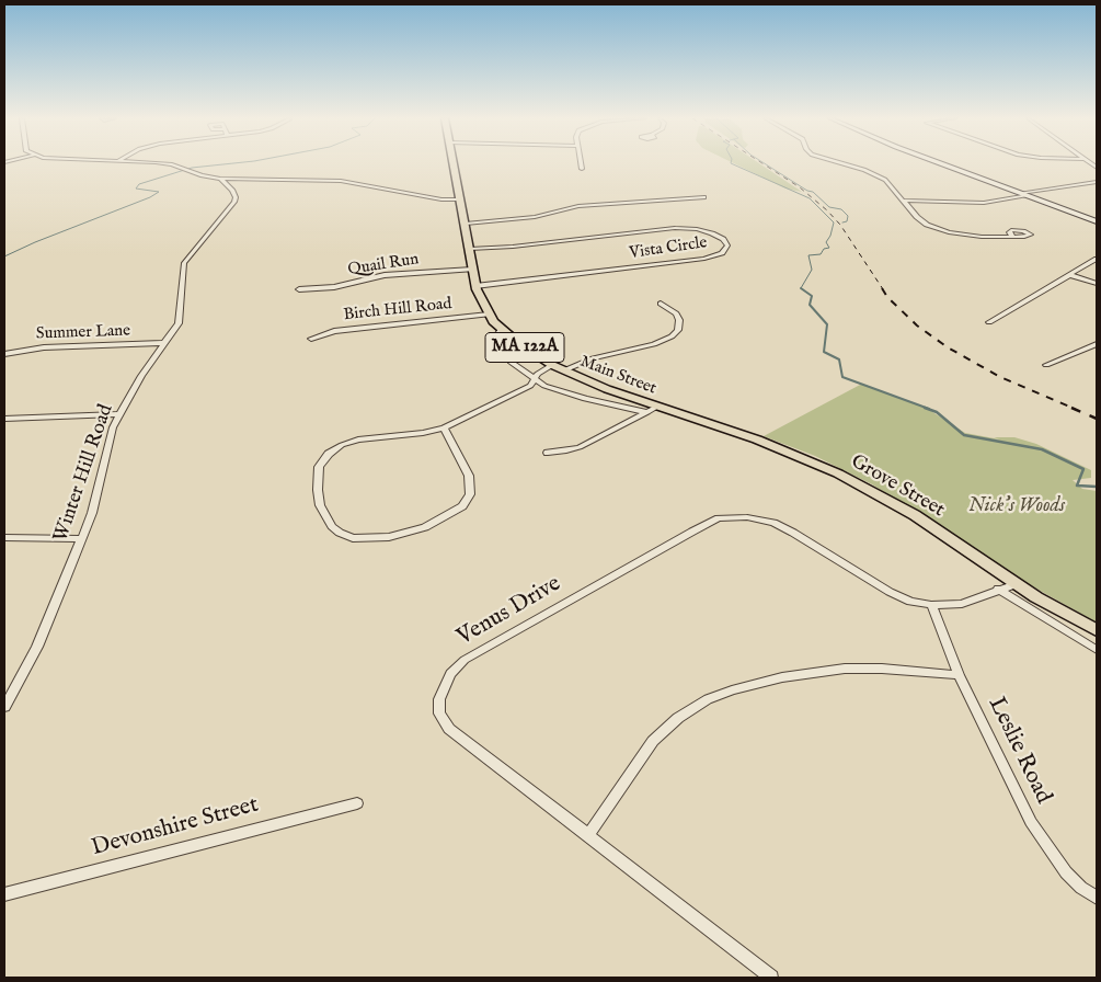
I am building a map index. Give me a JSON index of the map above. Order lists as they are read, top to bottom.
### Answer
{
  "streets": {
    "main road": ["MA 122A", "Main Street", "Grove Street"],
    "street": [
      "Vista Circle",
      "Quail Run",
      "Birch Hill Road",
      "Summer Lane",
      "Winter Hill Road",
      "Venus Drive",
      "Leslie Road",
      "Devonshire Street"
    ]
  },
  "crossings": [
    ["Vista Circle", "Main Street"],
    ["Quail Run", "Main Street"],
    ["Birch Hill Road", "Main Street"],
    ["Summer Lane", "Winter Hill Road"],
    ["Main Street", "Grove Street"],
    ["Grove Street", "Venus Drive"],
    ["Venus Drive", "Leslie Road"]
  ],
  "parks": ["Nick's Woods"]
}
